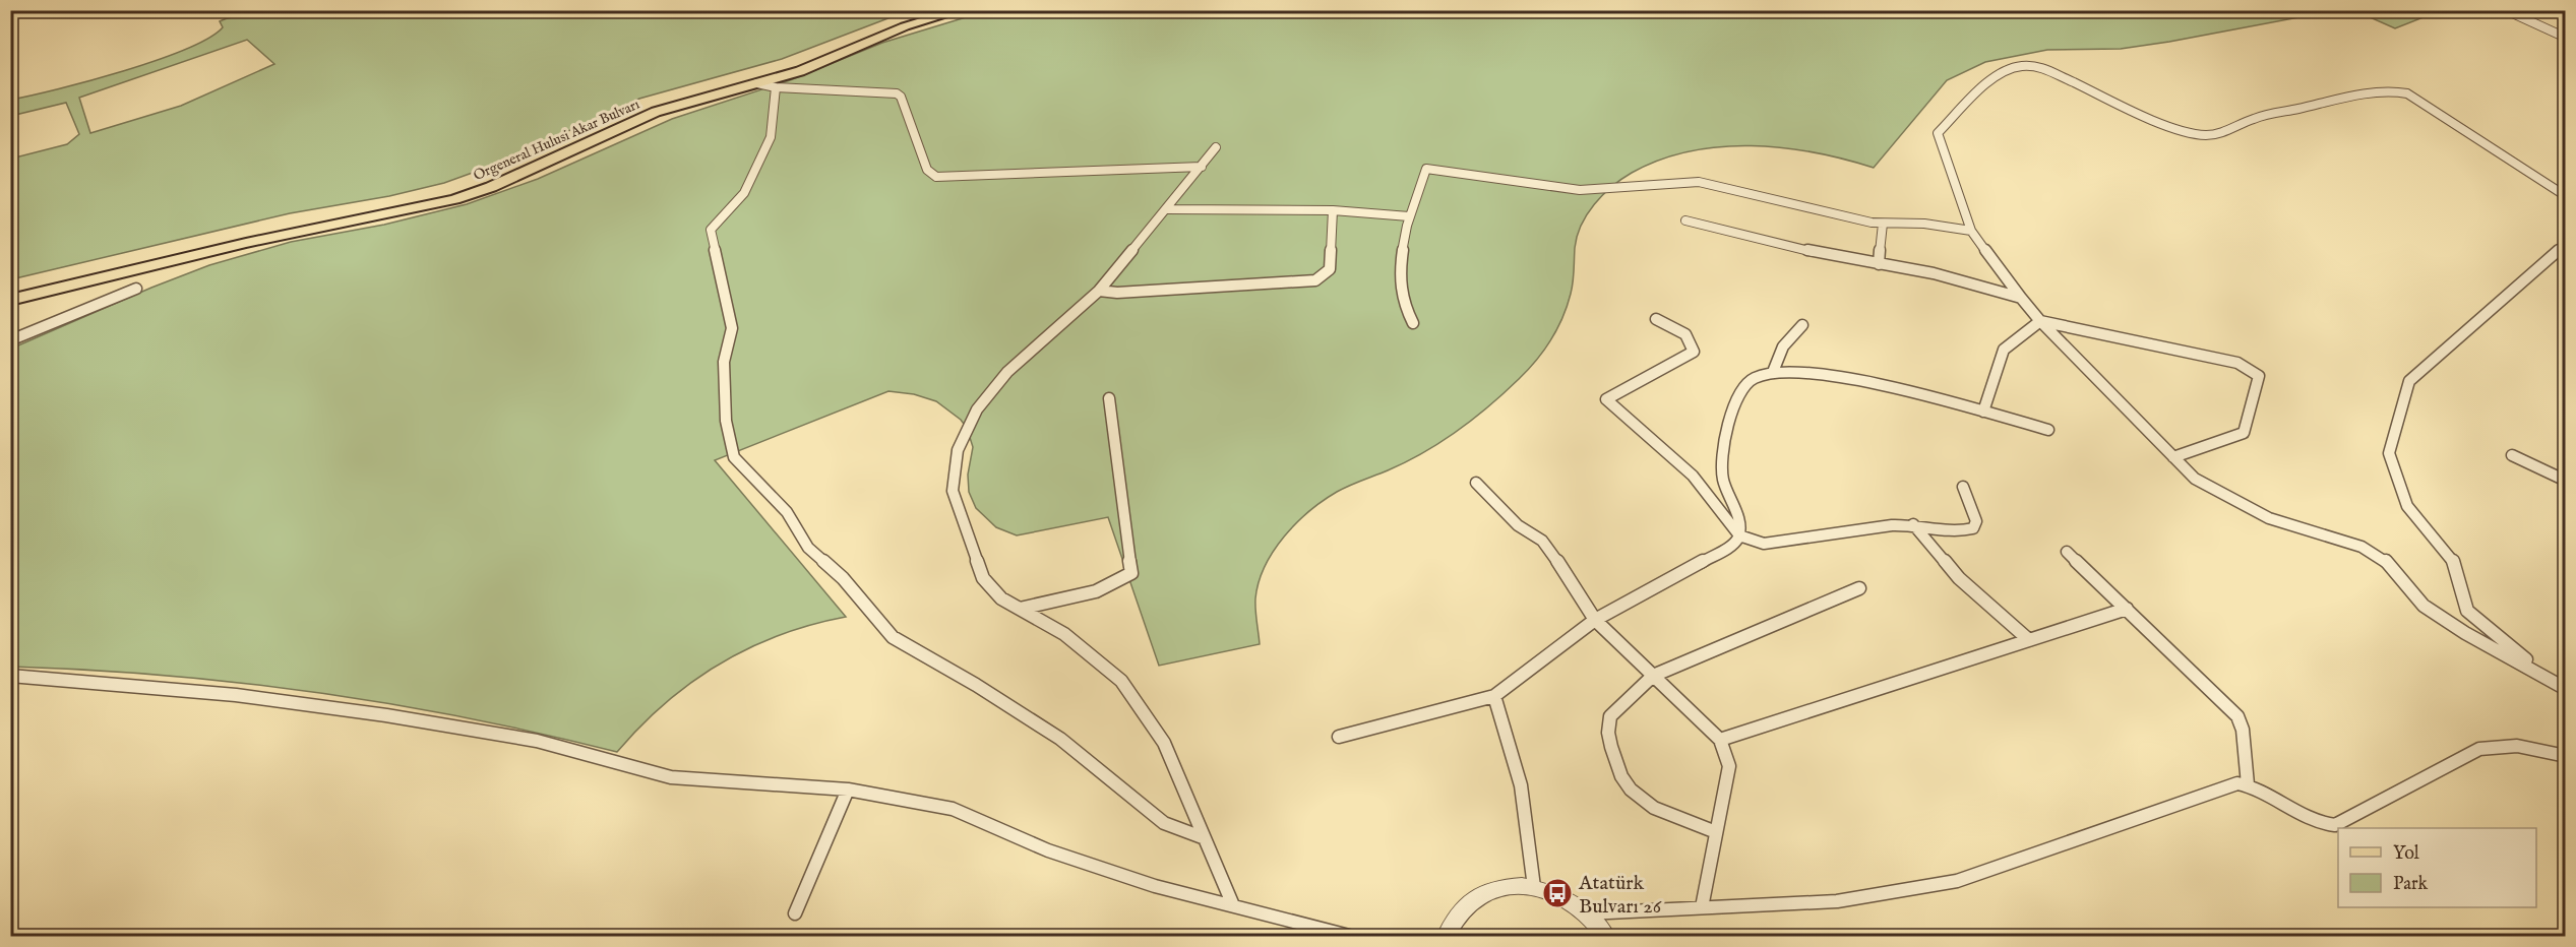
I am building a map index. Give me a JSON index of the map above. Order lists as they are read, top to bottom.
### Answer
{
  "streets": {
    "main road": ["Orgeneral Hulusi Akar Bulvarı"]
  },
  "places": {
    "bus stop": ["Atatürk Bulvarı 26"]
  },
  "legend": ["Yol", "Park"]
}
